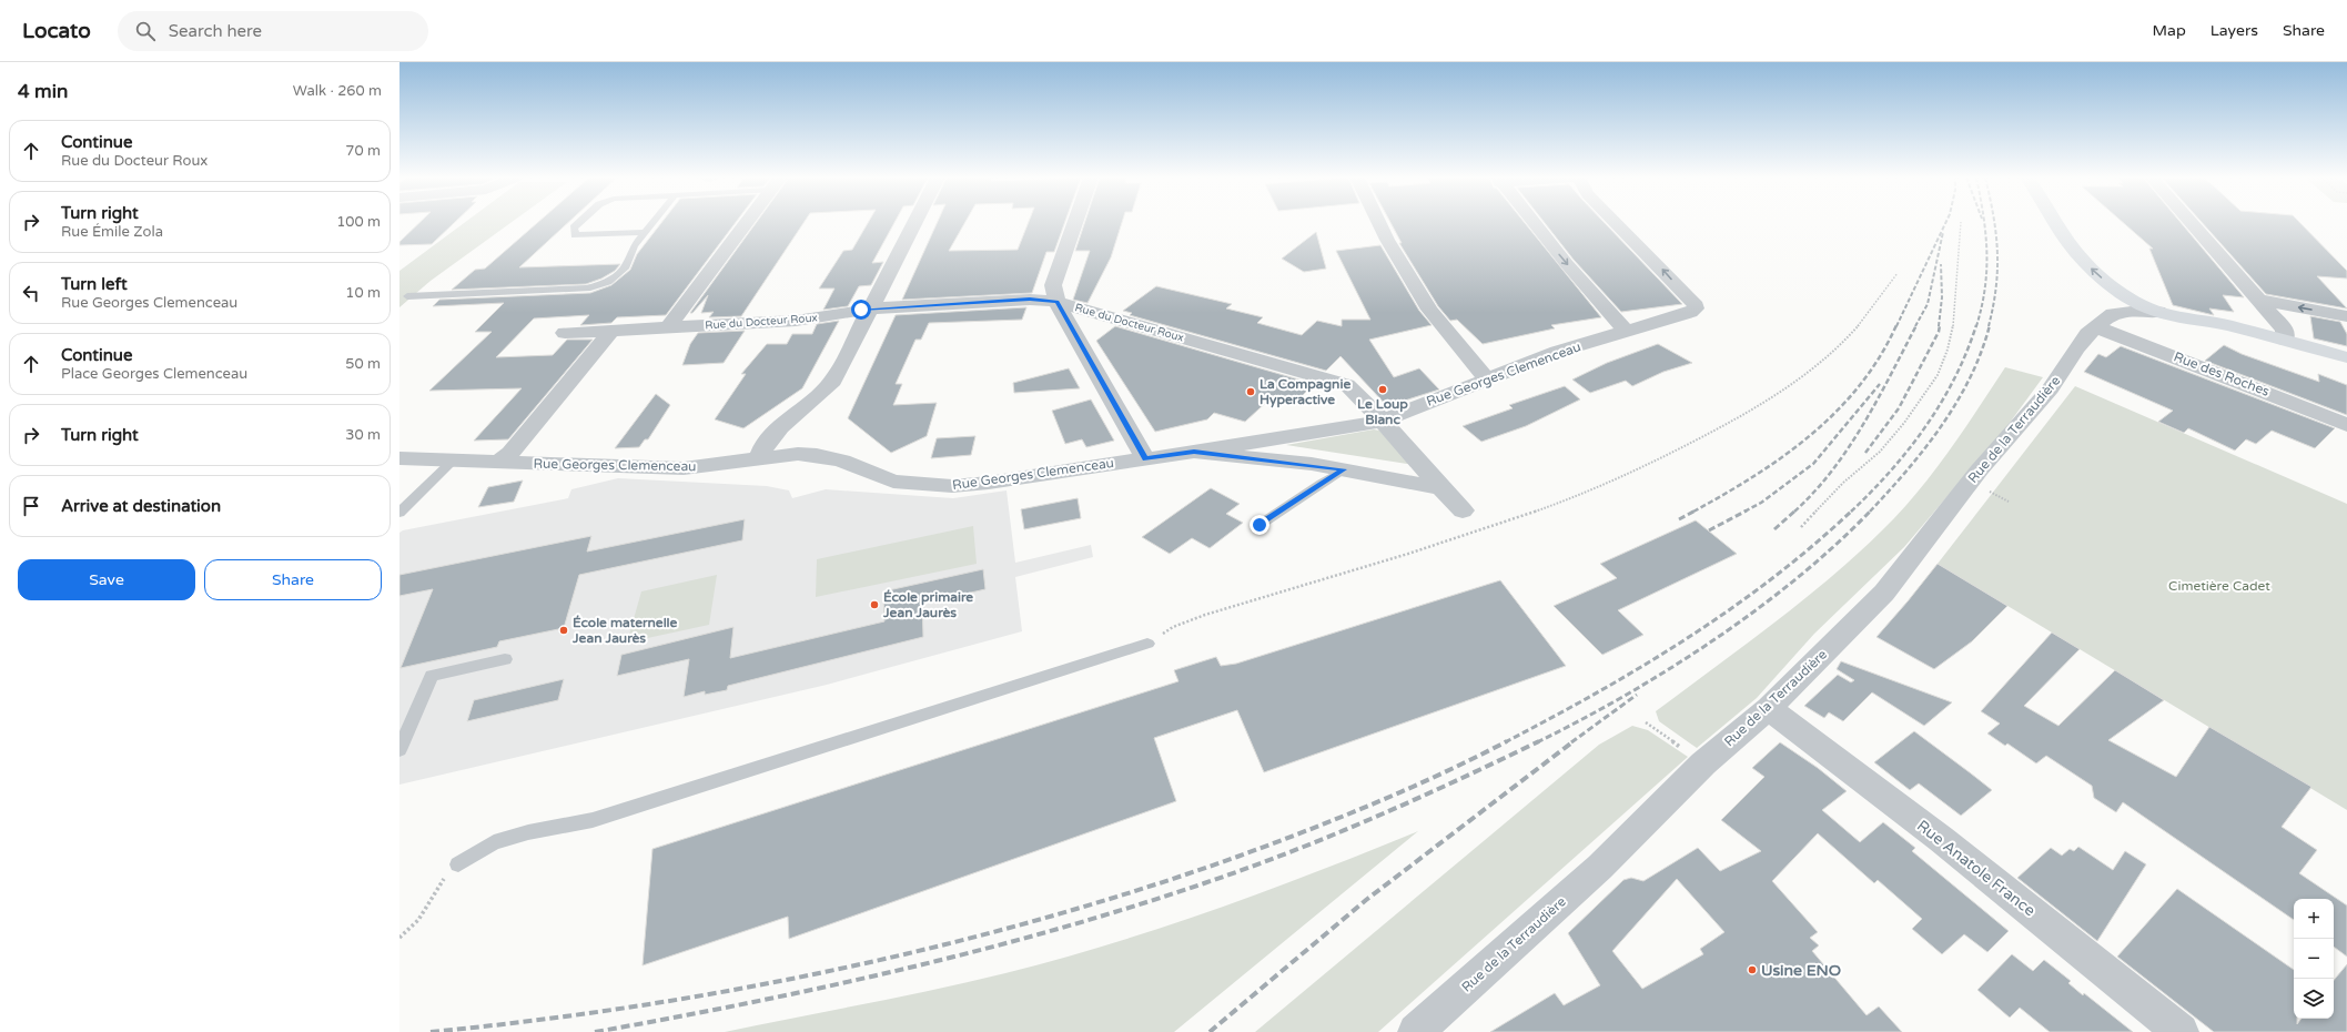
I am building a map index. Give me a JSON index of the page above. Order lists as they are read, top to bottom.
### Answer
{
  "streets": {
    "street": [
      "Rue du Docteur Roux",
      "Rue Georges Clemenceau",
      "Rue des Roches",
      "Rue de la Terraudière",
      "Rue Anatole France"
    ]
  },
  "crossings": [
    ["Rue du Docteur Roux", "Rue Georges Clemenceau"],
    ["Rue des Roches", "Rue de la Terraudière"],
    ["Rue de la Terraudière", "Rue Anatole France"]
  ],
  "parks": ["Cimetière Cadet"],
  "places": [
    "Le Loup Blanc",
    "La Compagnie Hyperactive",
    "École primaire Jean Jaurès",
    "École maternelle Jean Jaurès",
    "Usine ENO"
  ],
  "page": {
    "header": "Locato",
    "search": "Search here",
    "nav": ["Map", "Layers", "Share"],
    "heading": ["4 min", "Walk · 260 m"],
    "list": [
      ["Continue", "Rue du Docteur Roux", "70 m"],
      ["Turn right", "Rue Émile Zola", "100 m"],
      ["Turn left", "Rue Georges Clemenceau", "10 m"],
      ["Continue", "Place Georges Clemenceau", "50 m"],
      ["Turn right", "30 m"],
      "Arrive at destination"
    ],
    "buttons": ["Save", "Share"],
    "map_buttons": ["+", "−"]
  }
}
